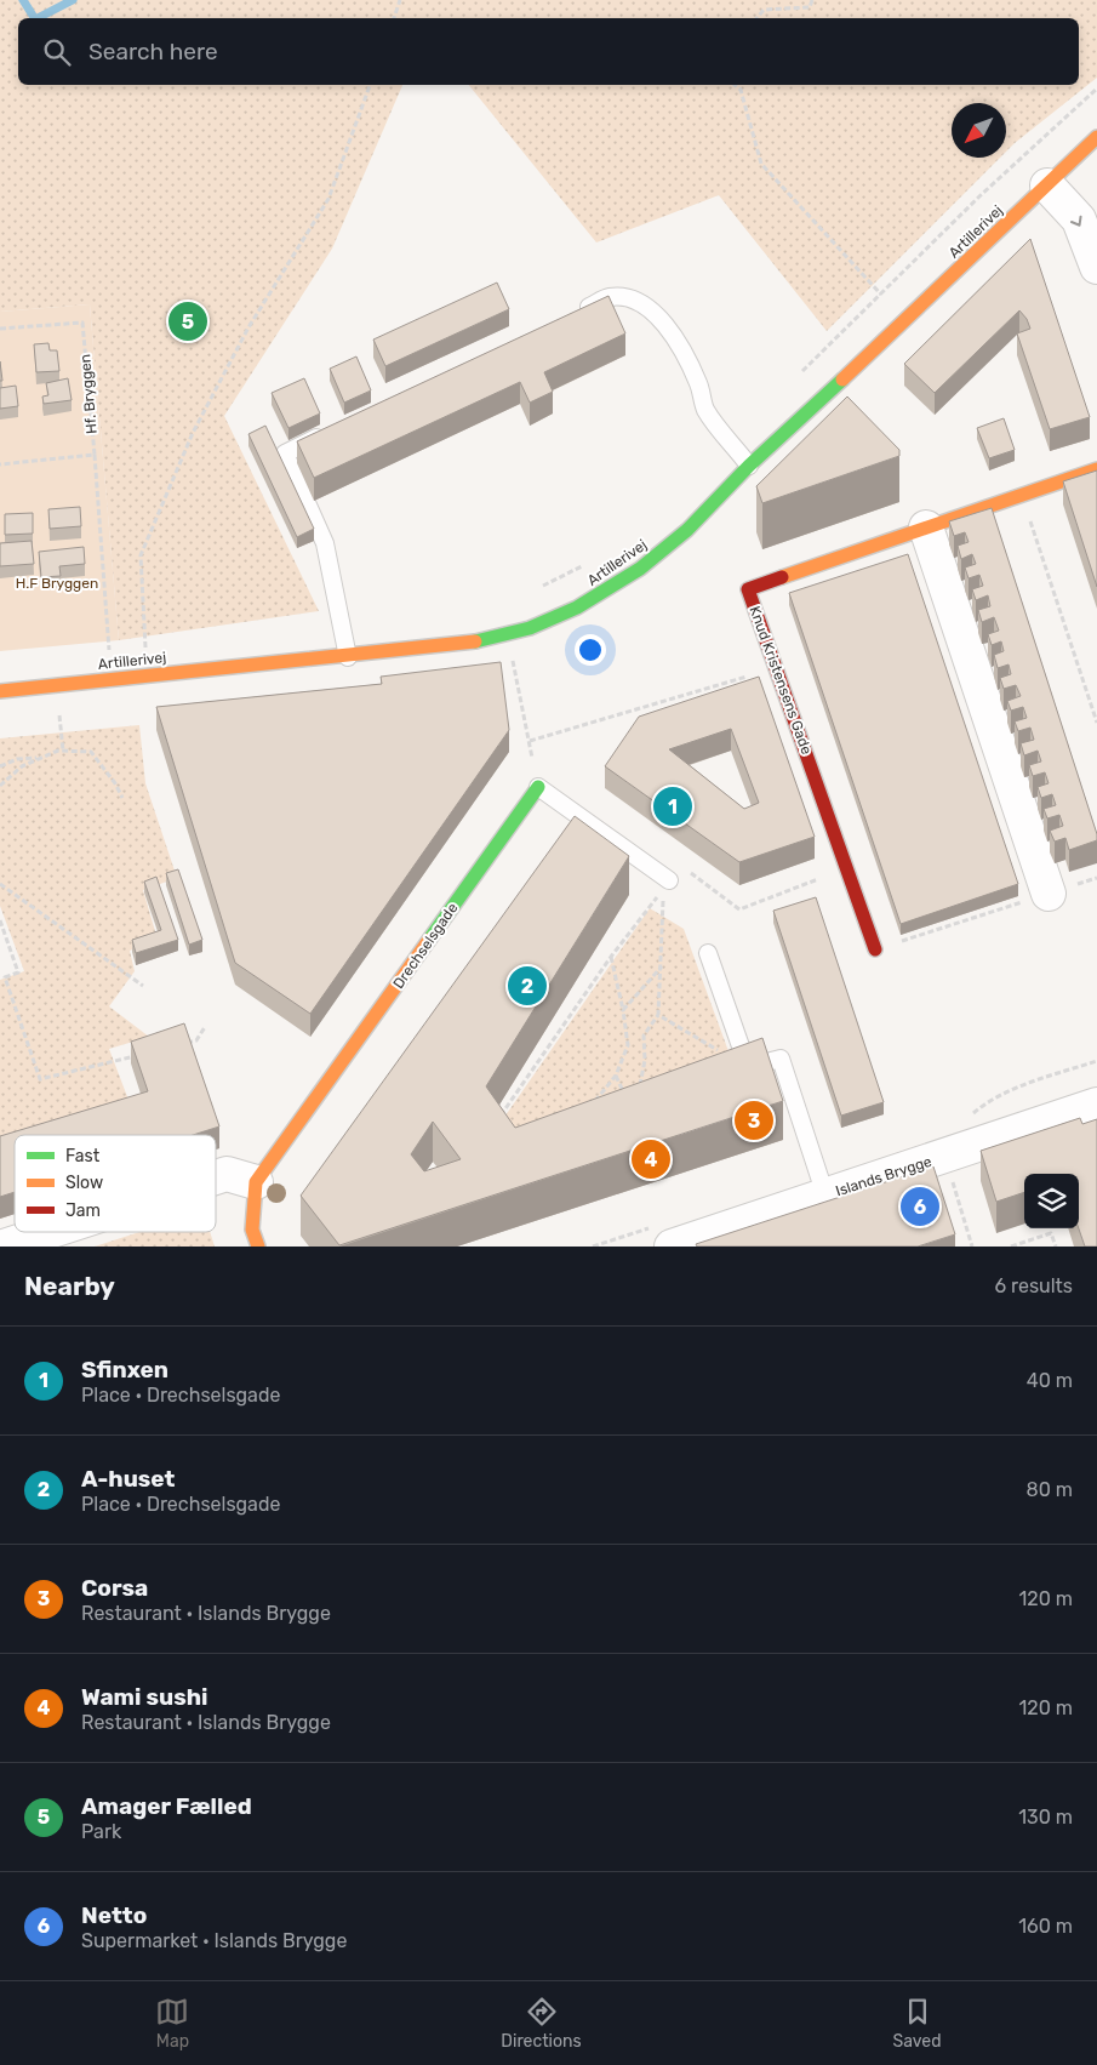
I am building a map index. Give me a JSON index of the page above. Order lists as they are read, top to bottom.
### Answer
{
  "streets": {
    "street": [
      "Artillerivej",
      "Knud Kristensens Gade",
      "Drechselsgade",
      "Islands Brygge"
    ],
    "path": ["Hf. Bryggen"]
  },
  "parks": ["H.F Bryggen"],
  "legend": ["Fast", "Slow", "Jam"],
  "north": "bottom left",
  "page": {
    "search": "Search here",
    "pins": [
      "5",
      "1",
      "2",
      "3",
      "4",
      "6"
    ],
    "heading": ["Nearby", "6 results"],
    "list": [
      {
        "mark": "1",
        "name": "Sfinxen",
        "note": "Place · Drechselsgade",
        "value": "40 m"
      },
      {
        "mark": "2",
        "name": "A-huset",
        "note": "Place · Drechselsgade",
        "value": "80 m"
      },
      {
        "mark": "3",
        "name": "Corsa",
        "note": "Restaurant · Islands Brygge",
        "value": "120 m"
      },
      {
        "mark": "4",
        "name": "Wami sushi",
        "note": "Restaurant · Islands Brygge",
        "value": "120 m"
      },
      {
        "mark": "5",
        "name": "Amager Fælled",
        "note": "Park",
        "value": "130 m"
      },
      {
        "mark": "6",
        "name": "Netto",
        "note": "Supermarket · Islands Brygge",
        "value": "160 m"
      }
    ],
    "nav": ["Map", "Directions", "Saved"]
  }
}
